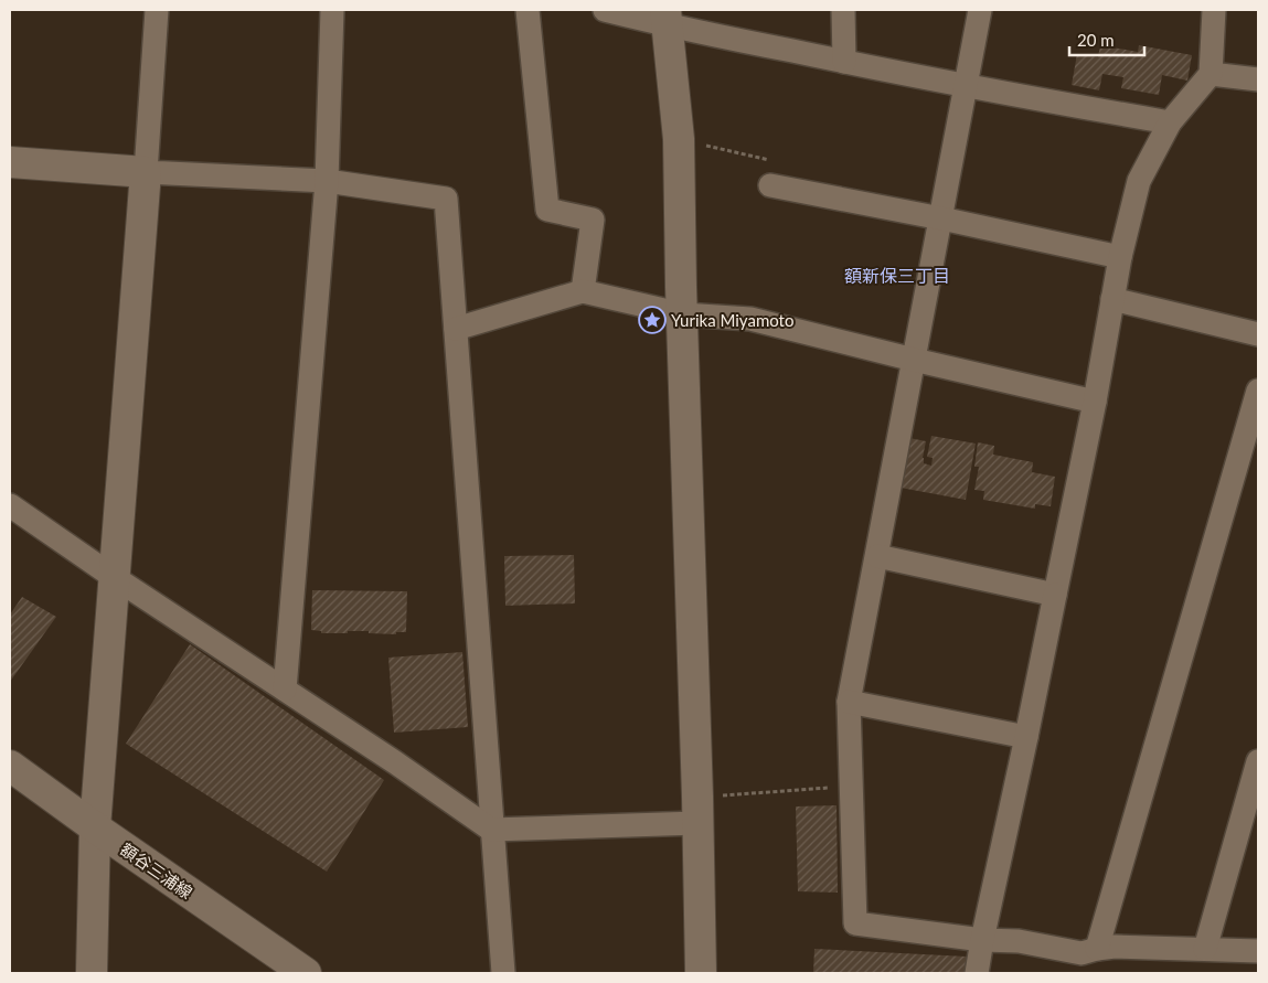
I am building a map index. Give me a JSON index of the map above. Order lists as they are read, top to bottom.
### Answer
{
  "streets": {
    "street": ["額谷三浦線"]
  },
  "districts": ["額新保三丁目"],
  "places": {
    "place": ["Yurika Miyamoto"]
  },
  "scale_bar": "20 m"
}
